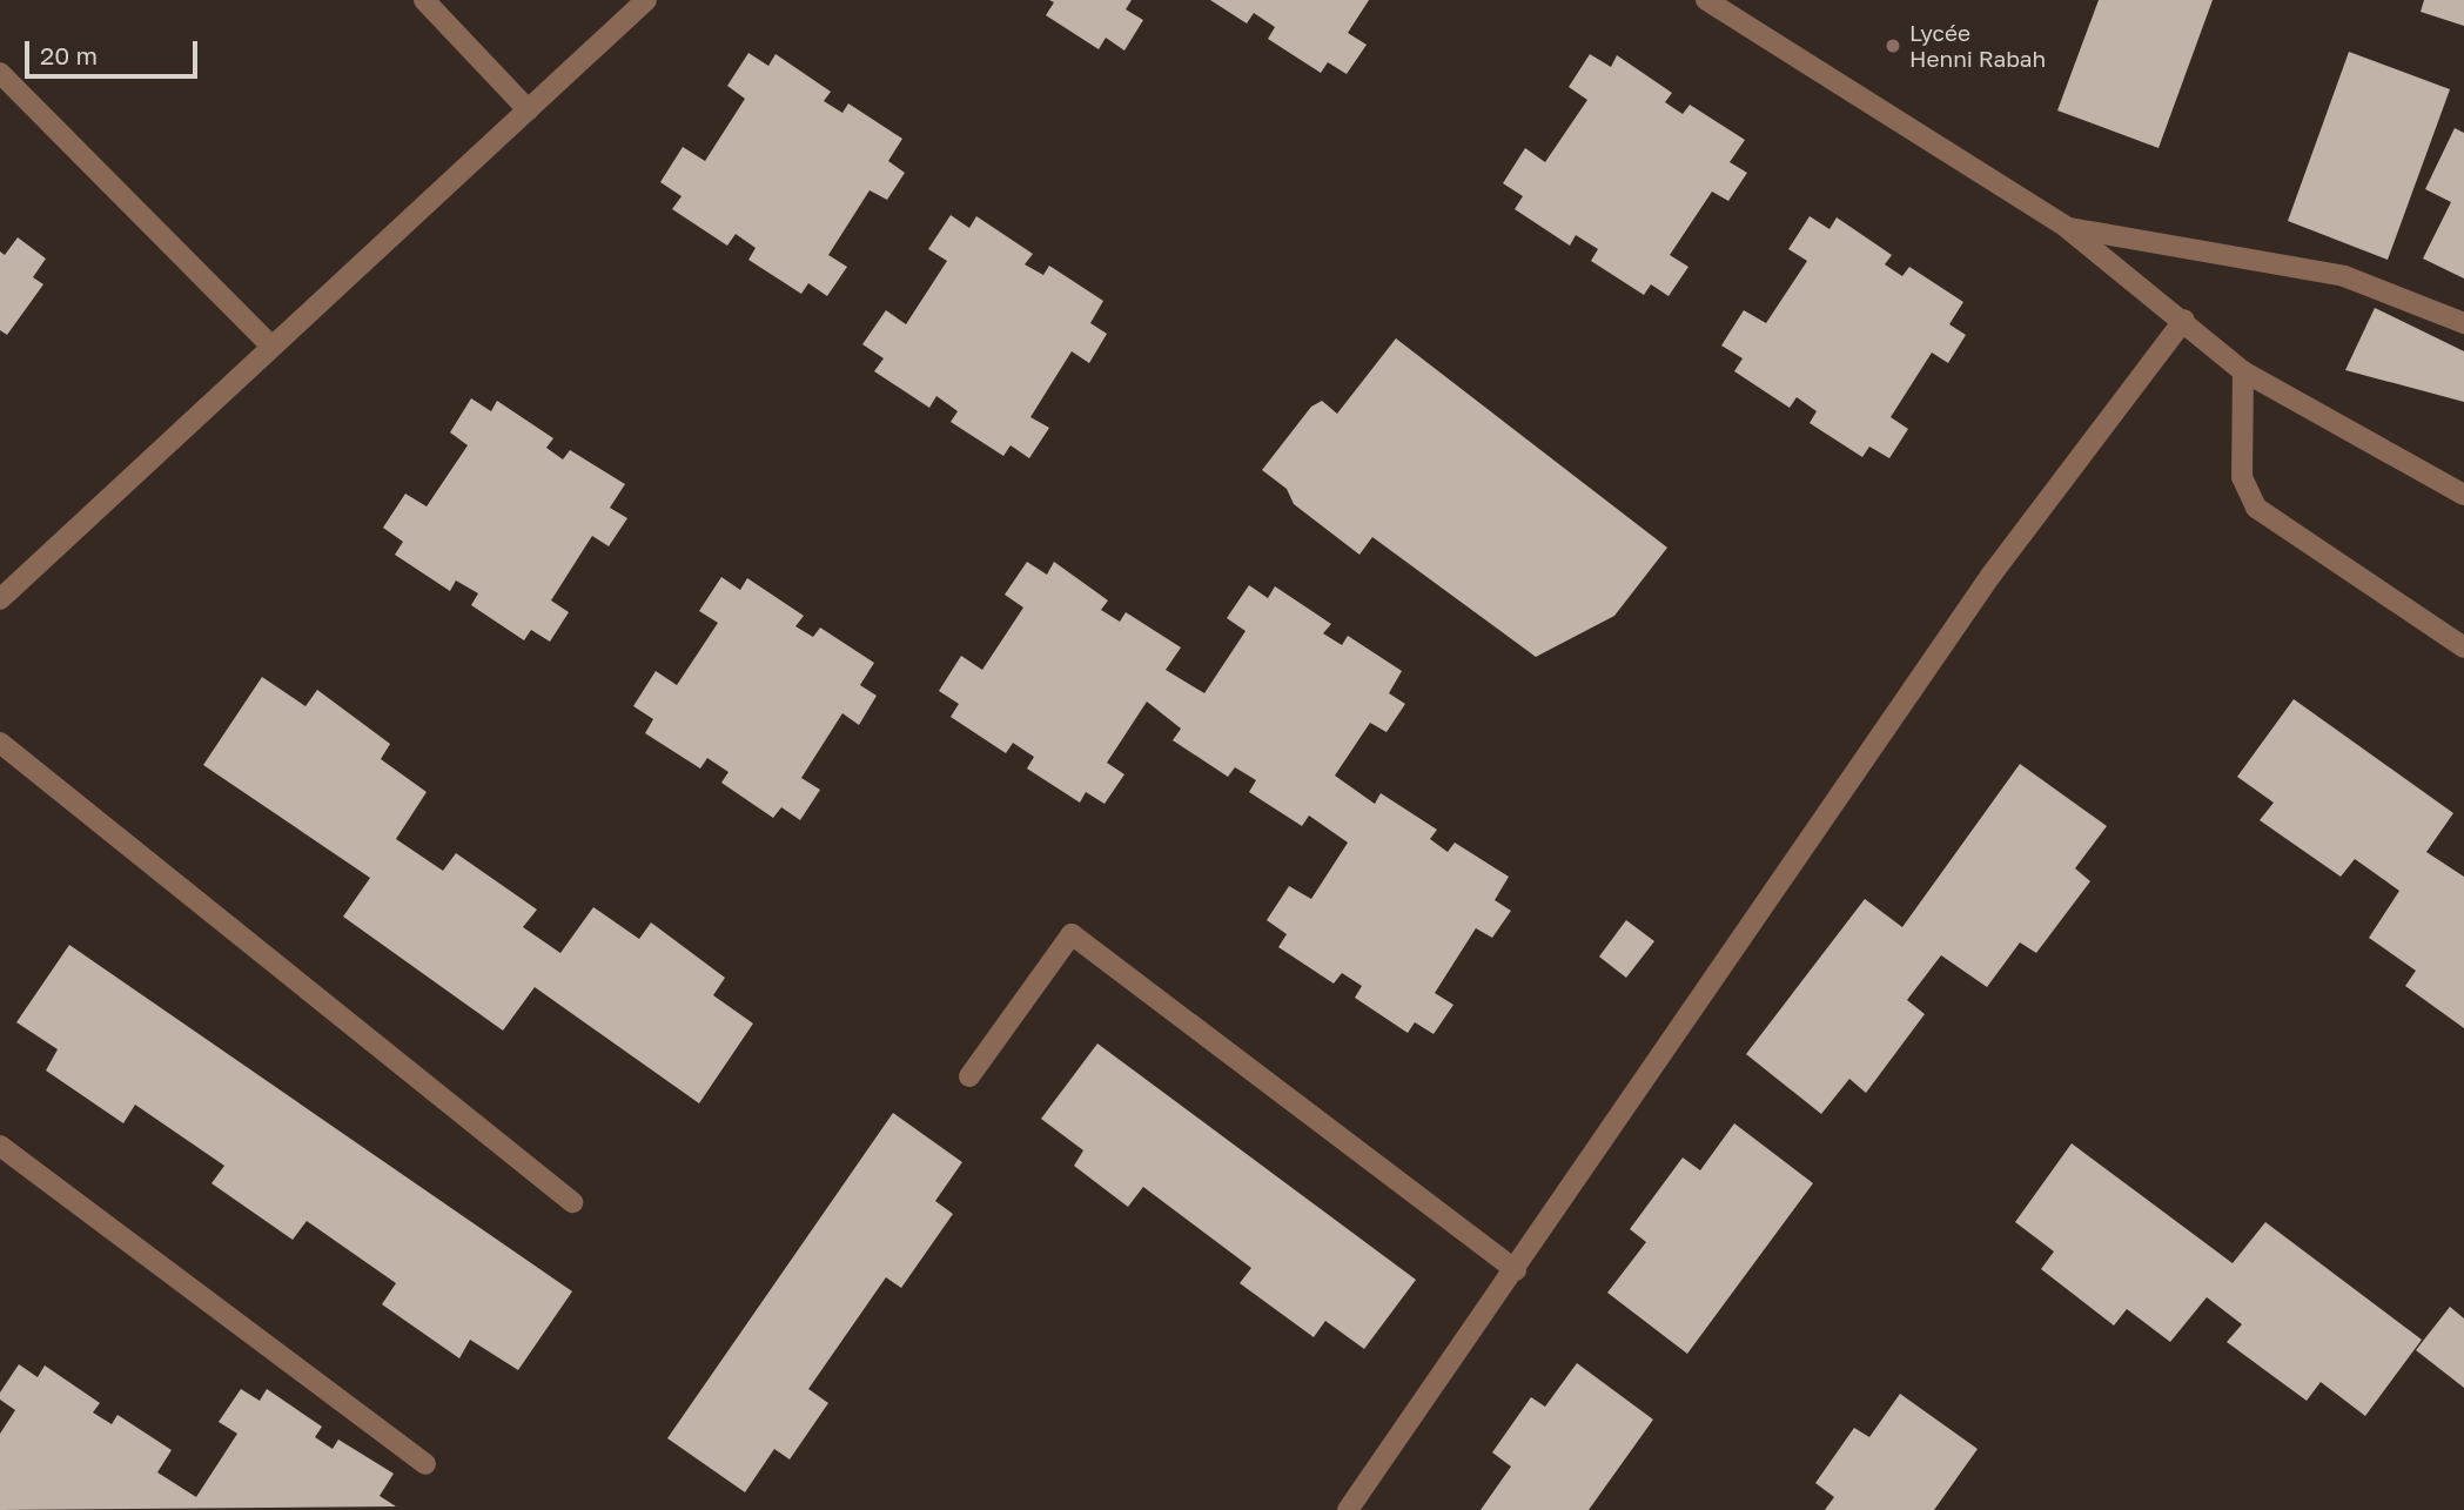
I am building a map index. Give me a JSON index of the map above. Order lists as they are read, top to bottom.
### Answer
{
  "places": ["Lycée Henni Rabah"],
  "scale_bar": "20 m"
}
